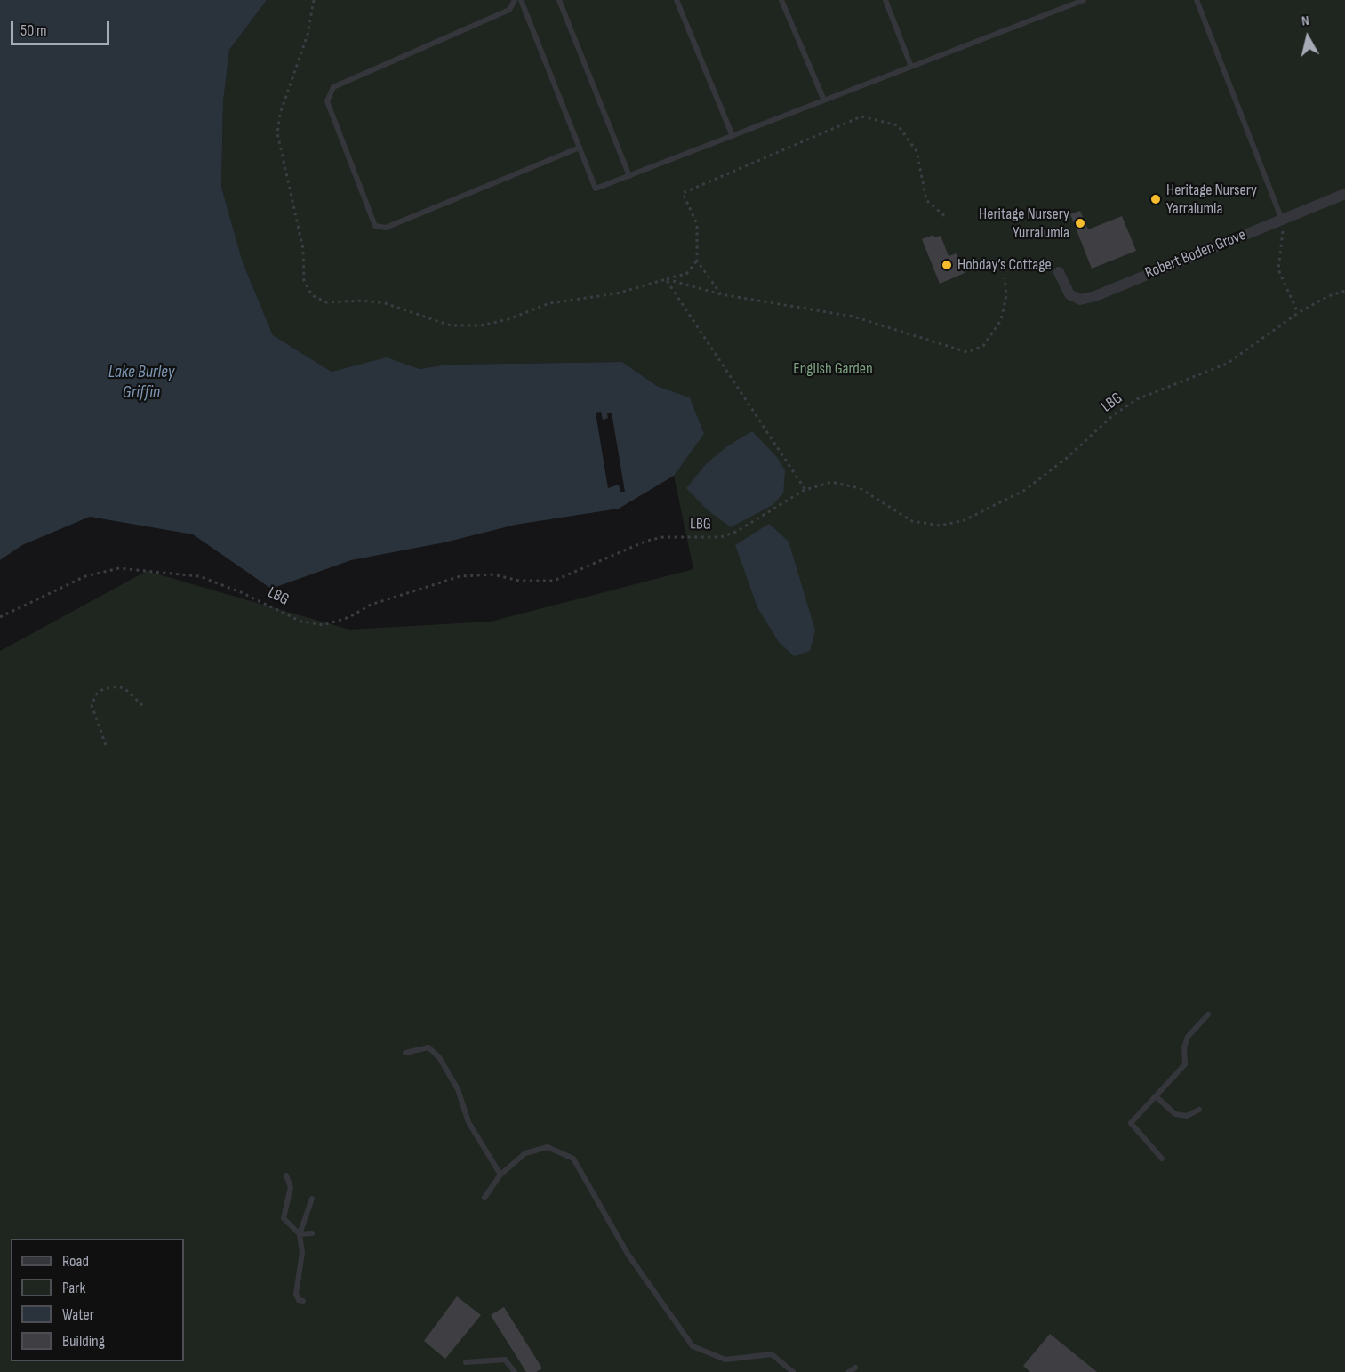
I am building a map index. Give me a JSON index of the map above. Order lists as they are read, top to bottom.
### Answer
{
  "streets": {
    "street": ["Robert Boden Grove"],
    "path": ["LBG"]
  },
  "water": ["Lake Burley Griffin"],
  "parks": ["English Garden"],
  "places": ["Heritage Nursery Yarralumla", "Heritage Nursery Yurralumla", "Hobday’s Cottage"],
  "legend": [
    "Road",
    "Park",
    "Water",
    "Building"
  ],
  "scale_bar": "50 m",
  "north": "top"
}
